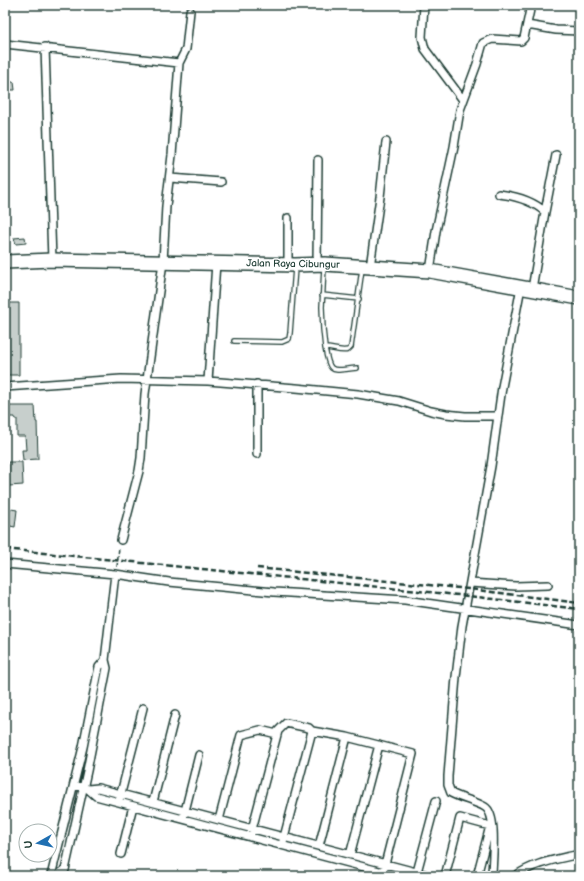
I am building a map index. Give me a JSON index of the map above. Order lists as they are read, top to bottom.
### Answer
{
  "streets": {
    "highway": ["Jalan Raya Cibungur"]
  },
  "north": "left"
}
